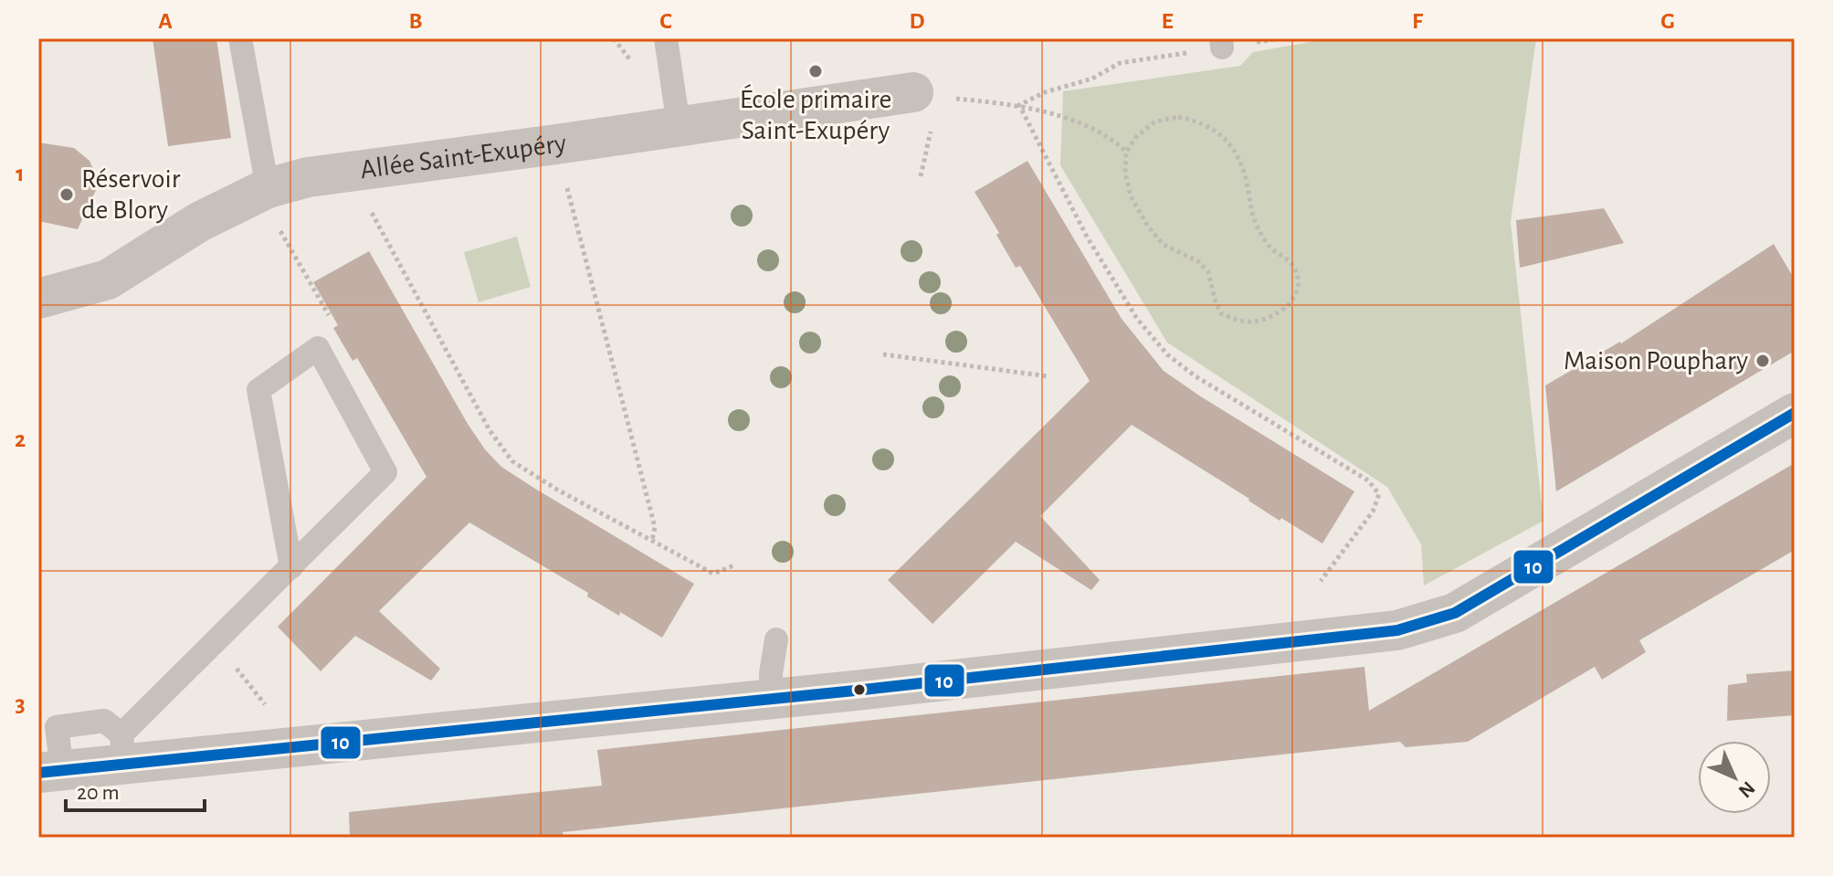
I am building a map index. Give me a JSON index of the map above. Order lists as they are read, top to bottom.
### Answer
{
  "streets": {
    "street": ["Allée Saint-Exupéry"]
  },
  "places": ["École primaire Saint-Exupéry", "Réservoir de Blory", "Maison Pouphary"],
  "lines": ["transit line 10"],
  "scale_bar": "20 m",
  "north": "bottom right",
  "grid": {
    "columns": [
      "A",
      "B",
      "C",
      "D",
      "E",
      "F",
      "G"
    ],
    "rows": ["1", "2", "3"]
  }
}
